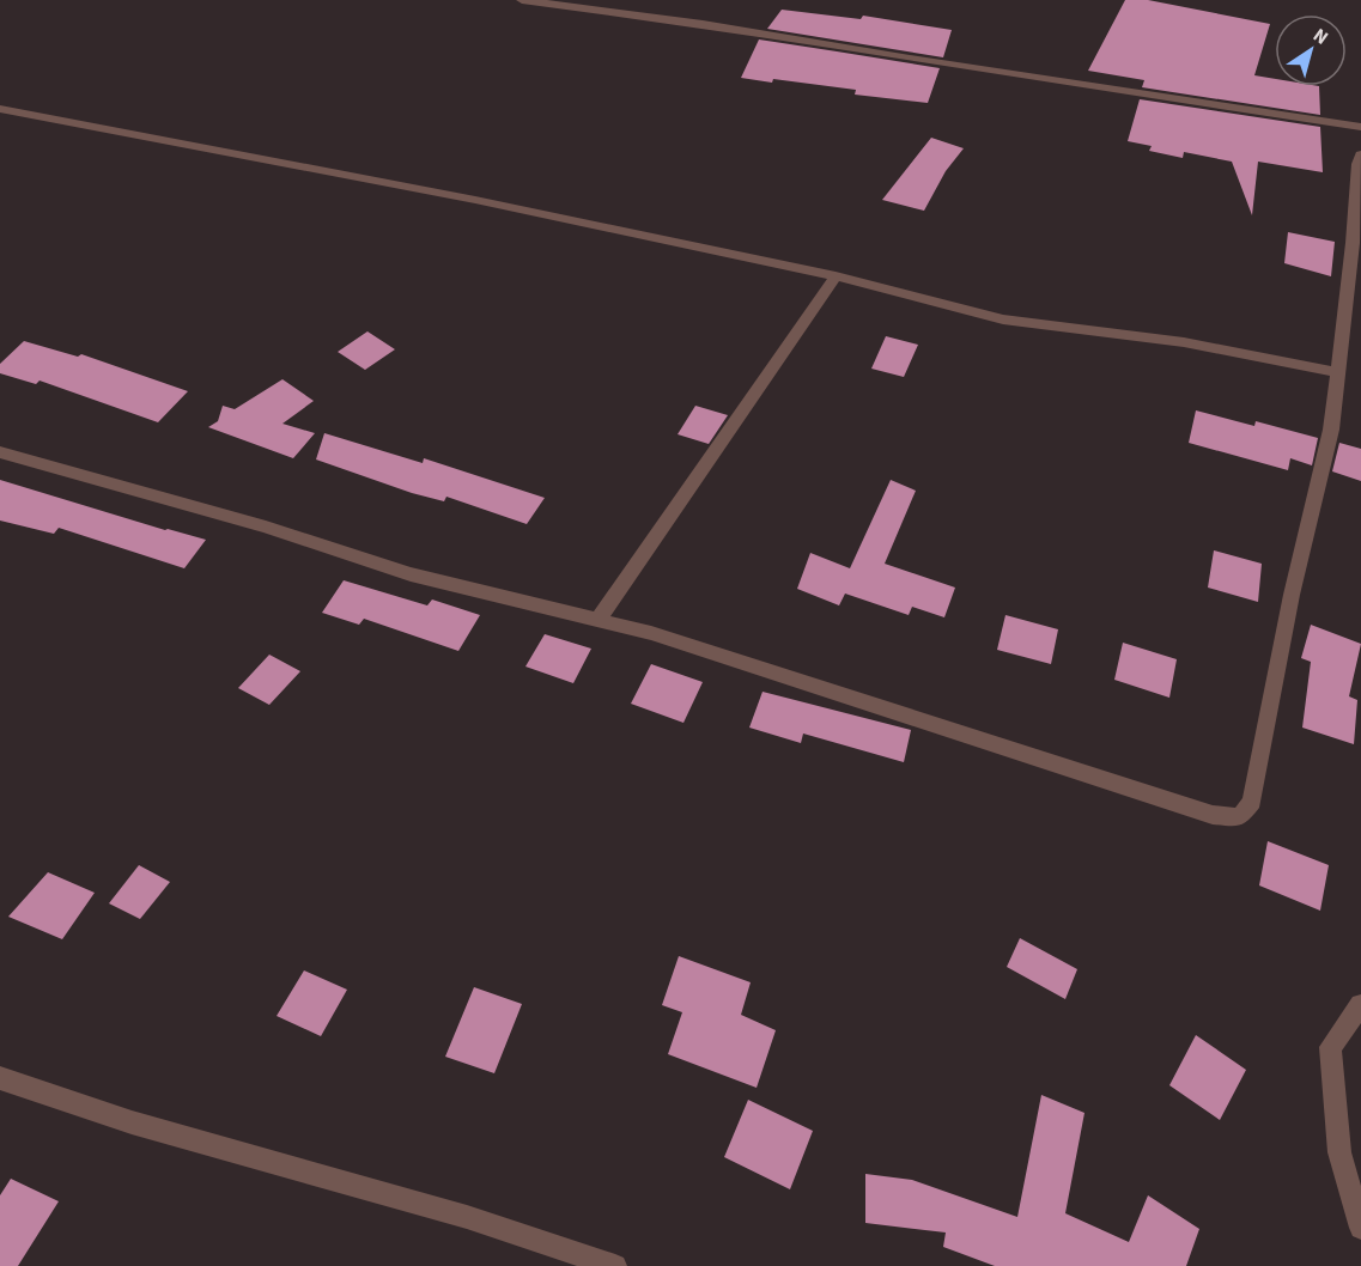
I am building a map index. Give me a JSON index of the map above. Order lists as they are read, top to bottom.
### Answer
{
  "north": "top right"
}
